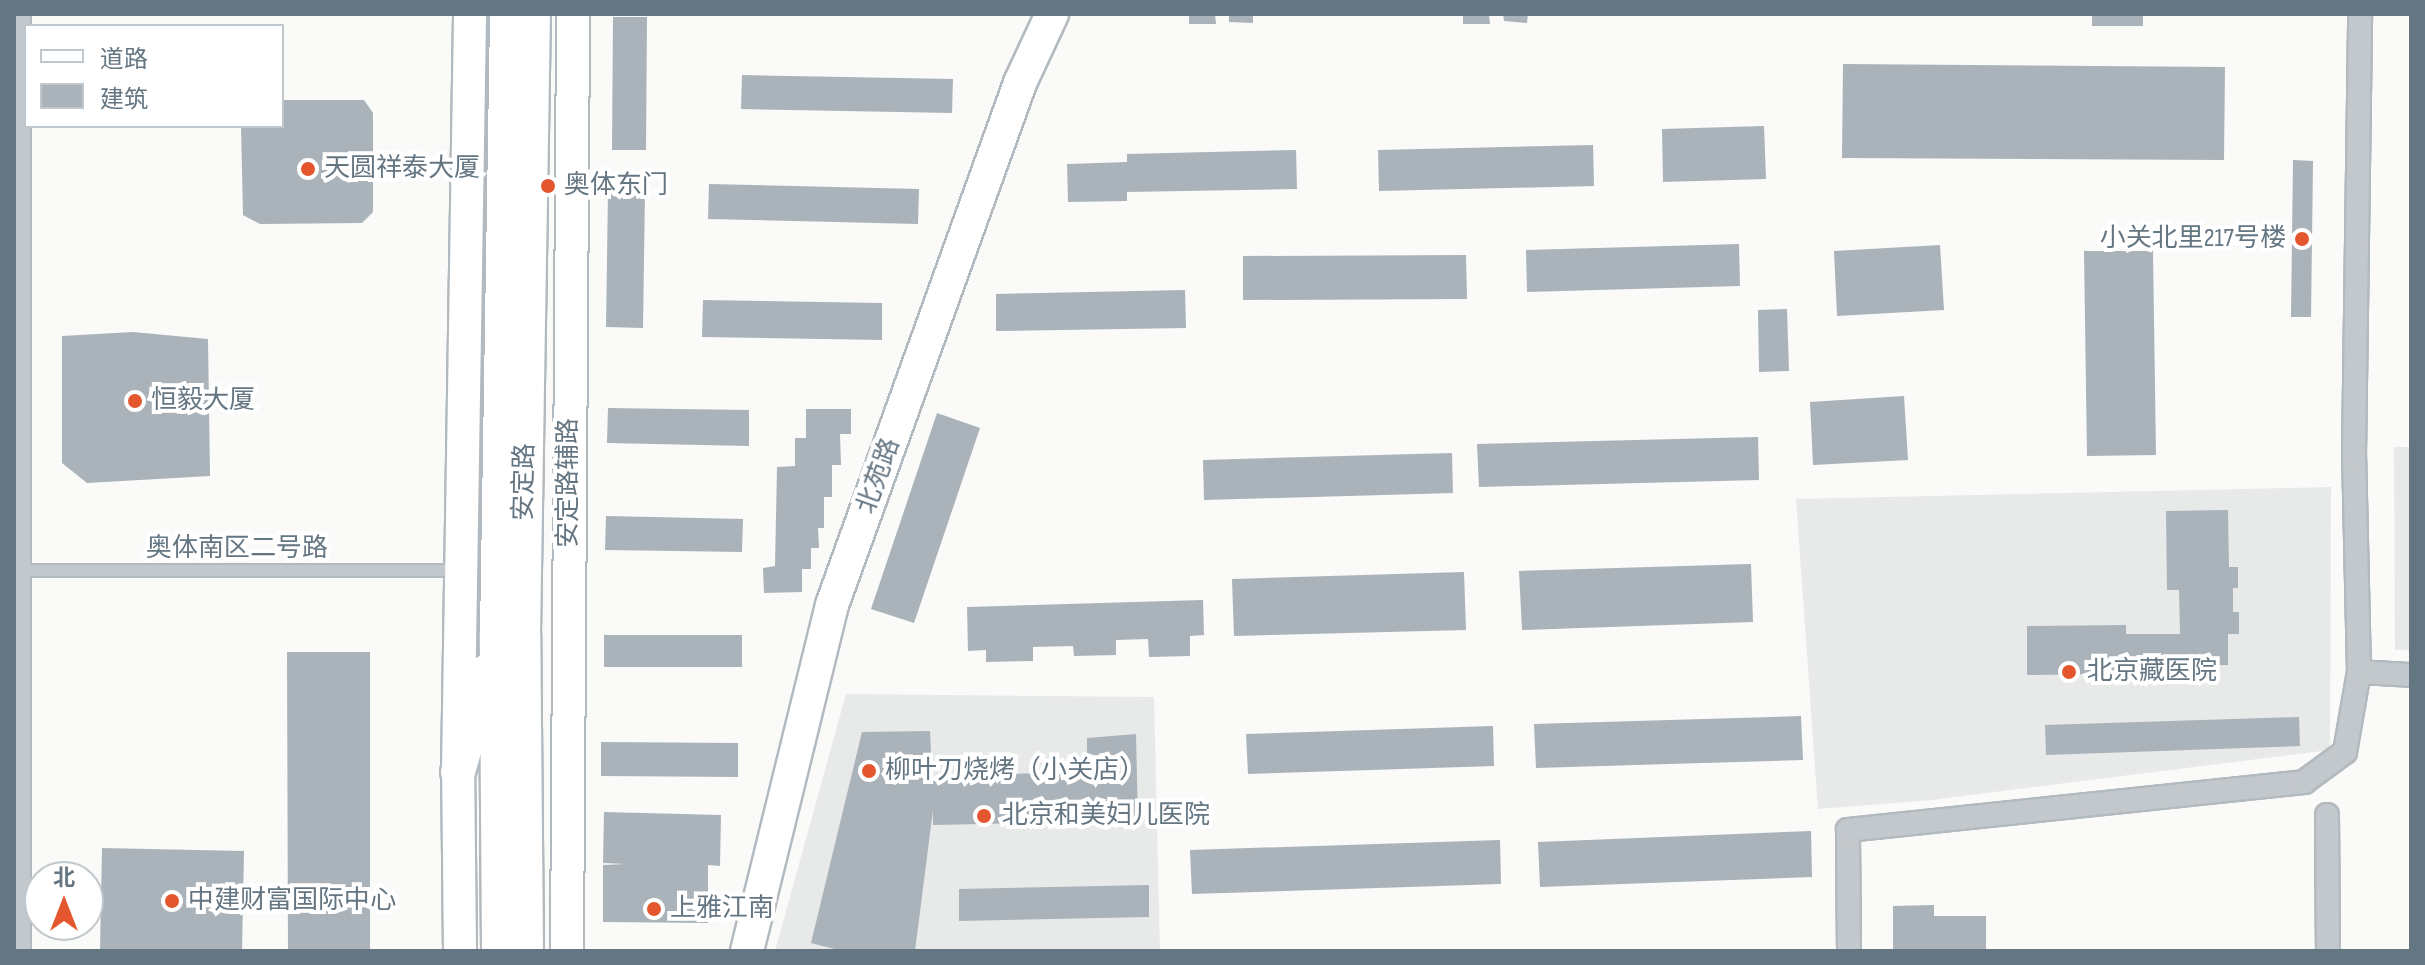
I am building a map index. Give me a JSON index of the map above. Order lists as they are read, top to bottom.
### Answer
{
  "streets": {
    "main road": ["安定路"],
    "street": ["北苑路", "安定路辅路"],
    "lane": ["奥体南区二号路"]
  },
  "places": [
    "天圆祥泰大厦",
    "奥体东门",
    "小关北里217号楼",
    "恒毅大厦",
    "北京藏医院",
    "柳叶刀烧烤（小关店）",
    "北京和美妇儿医院",
    "中建财富国际中心",
    "上雅江南"
  ],
  "legend": ["道路", "建筑"],
  "north": "top"
}
